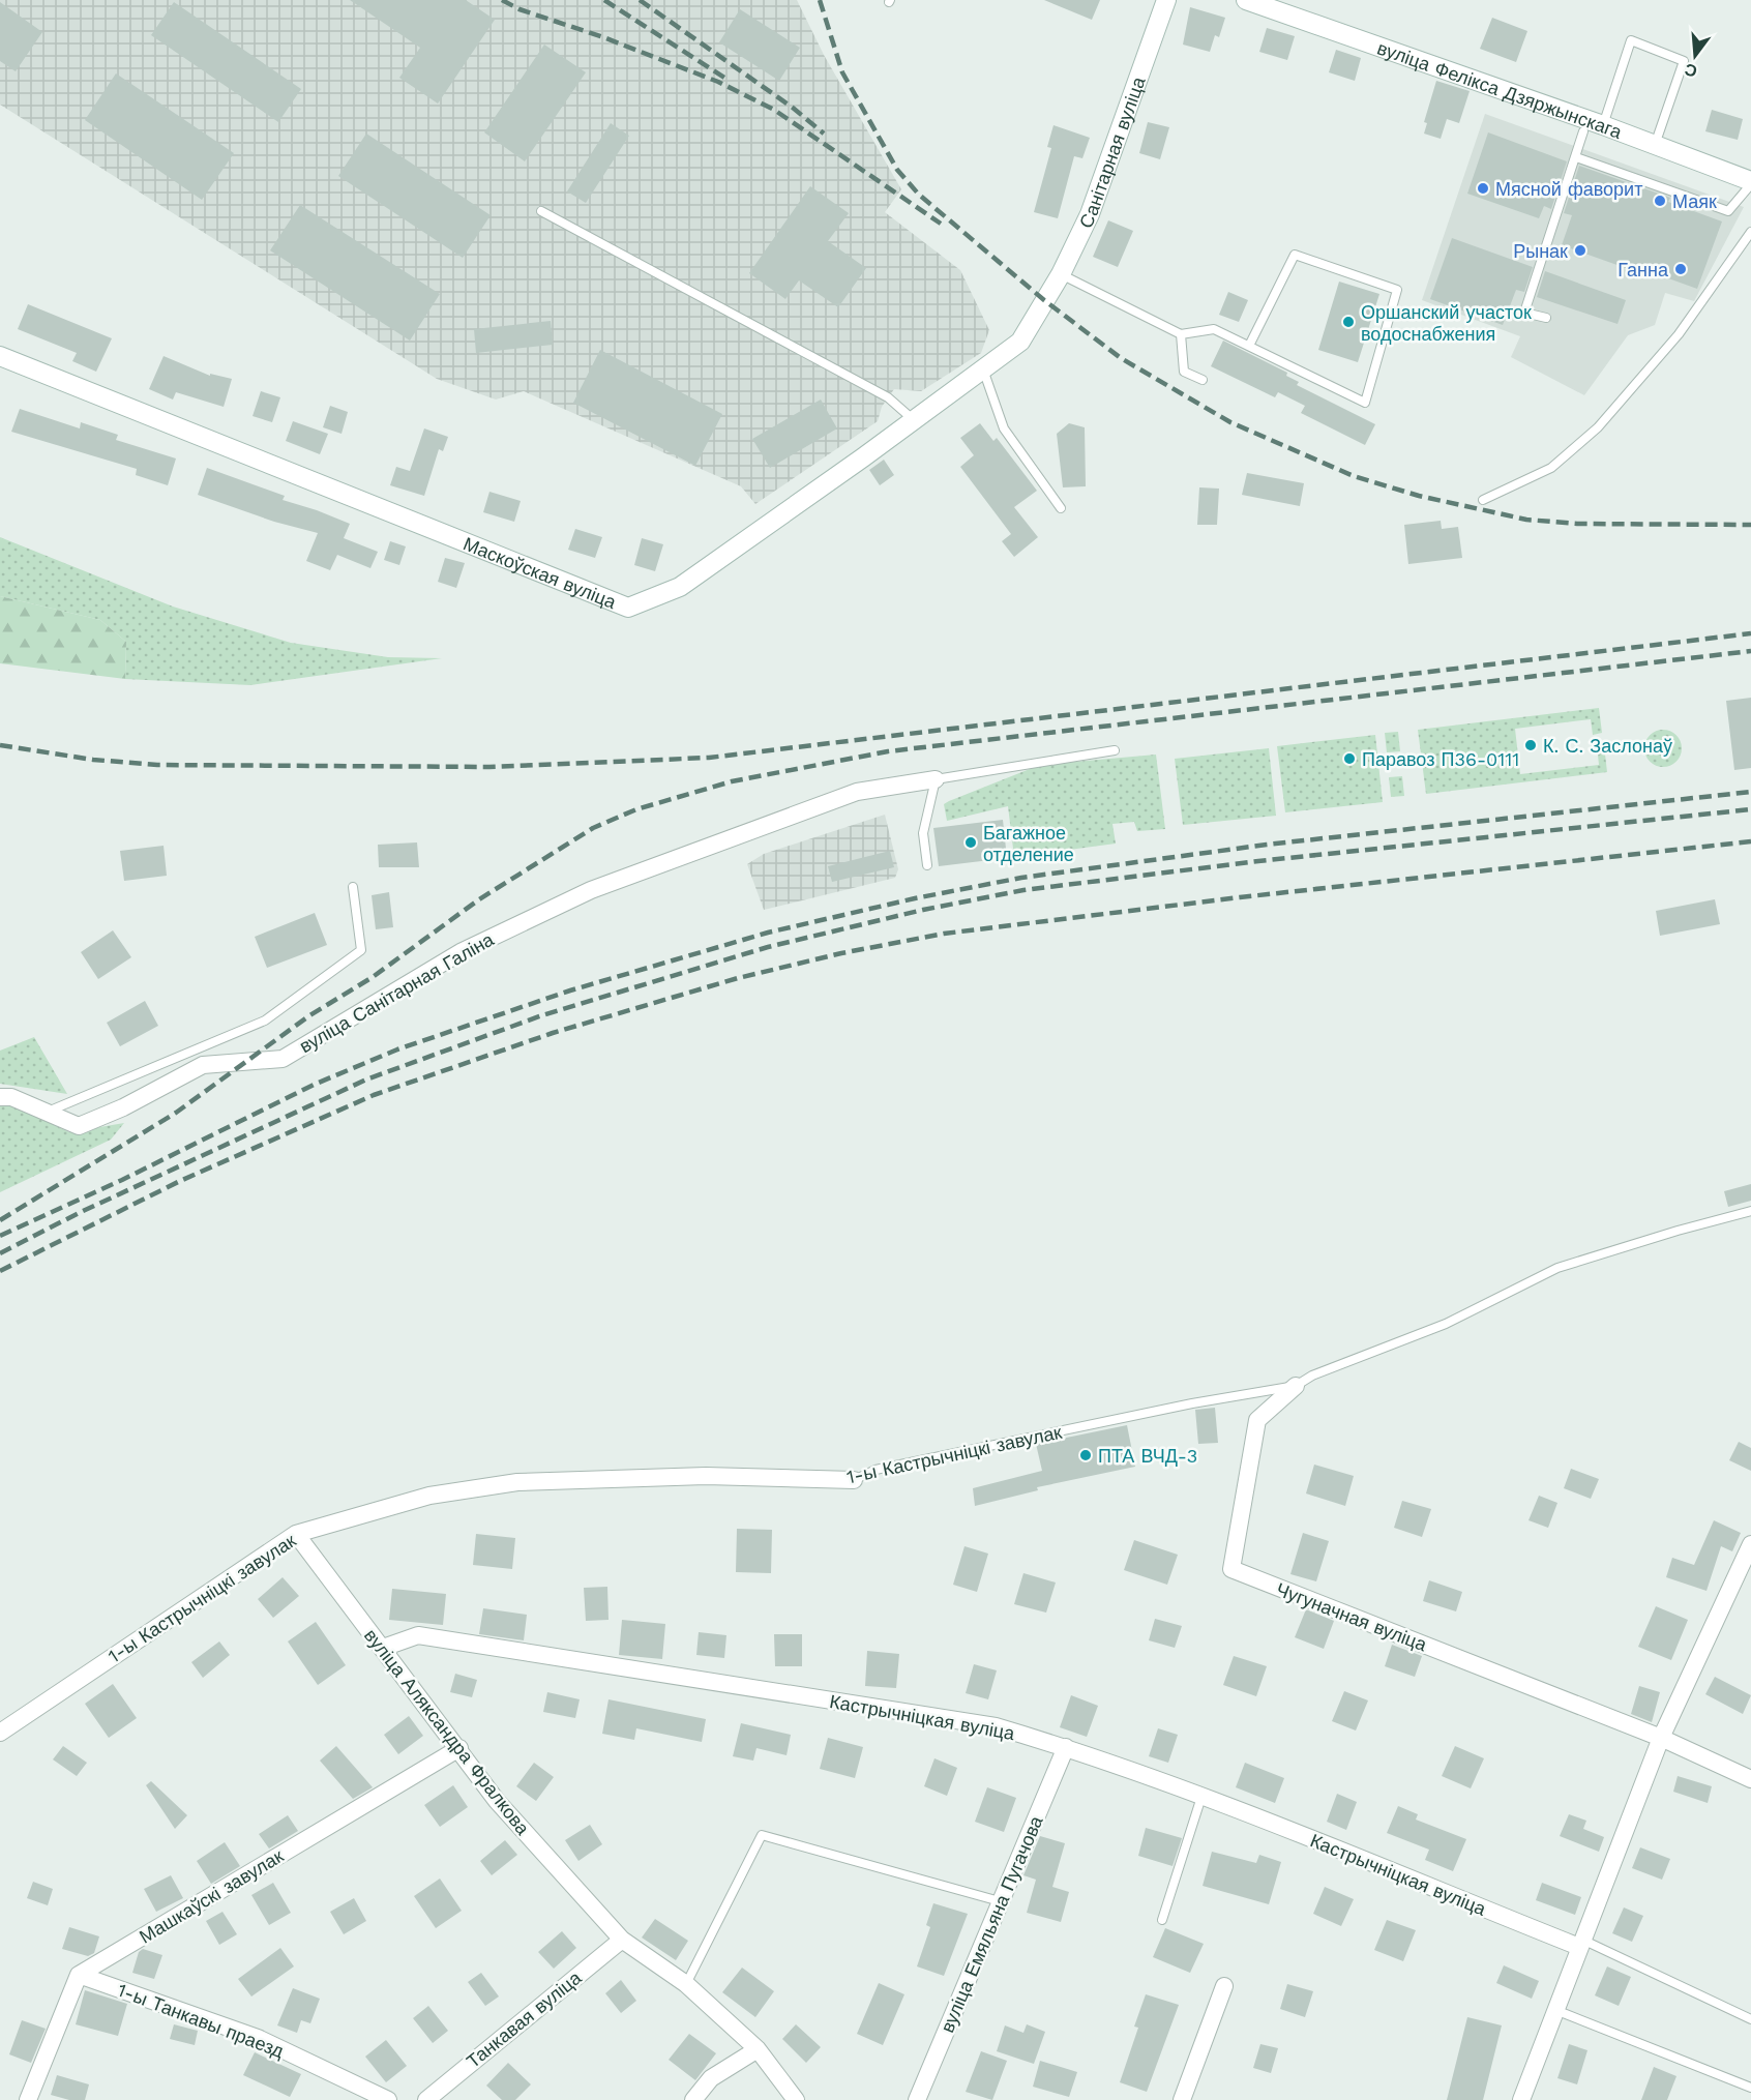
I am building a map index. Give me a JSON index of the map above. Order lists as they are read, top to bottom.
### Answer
{
  "streets": {
    "street": [
      "вуліца Фелікса Дзяржынскага",
      "Санітарная вуліца",
      "Маскоўская вуліца",
      "вуліца Санітарная Галіна",
      "1-ы Кастрычніцкі завулак",
      "Чугуначная вуліца",
      "Кастрычніцкая вуліца",
      "вуліца Аляксандра Фралкова",
      "Машкаўскі завулак",
      "вуліца Емяльяна Пугачова",
      "Танкавая вуліца",
      "1-ы Танкавы праезд"
    ]
  },
  "crossings": [
    ["Санітарная вуліца", "Маскоўская вуліца"],
    ["1-ы Кастрычніцкі завулак", "Чугуначная вуліца"],
    ["1-ы Кастрычніцкі завулак", "вуліца Аляксандра Фралкова"],
    ["Кастрычніцкая вуліца", "вуліца Аляксандра Фралкова"],
    ["Кастрычніцкая вуліца", "вуліца Емяльяна Пугачова"],
    ["вуліца Аляксандра Фралкова", "Машкаўскі завулак"],
    ["вуліца Аляксандра Фралкова", "Танкавая вуліца"],
    ["Машкаўскі завулак", "1-ы Танкавы праезд"]
  ],
  "places": [
    "Мясной фаворит",
    "Маяк",
    "Рынак",
    "Ганна",
    "Оршанский участок водоснабжения",
    "К. С. Заслонаў",
    "Паравоз П36-0111",
    "Багажное отделение",
    "ПТА ВЧД-3"
  ],
  "north": "bottom"
}
